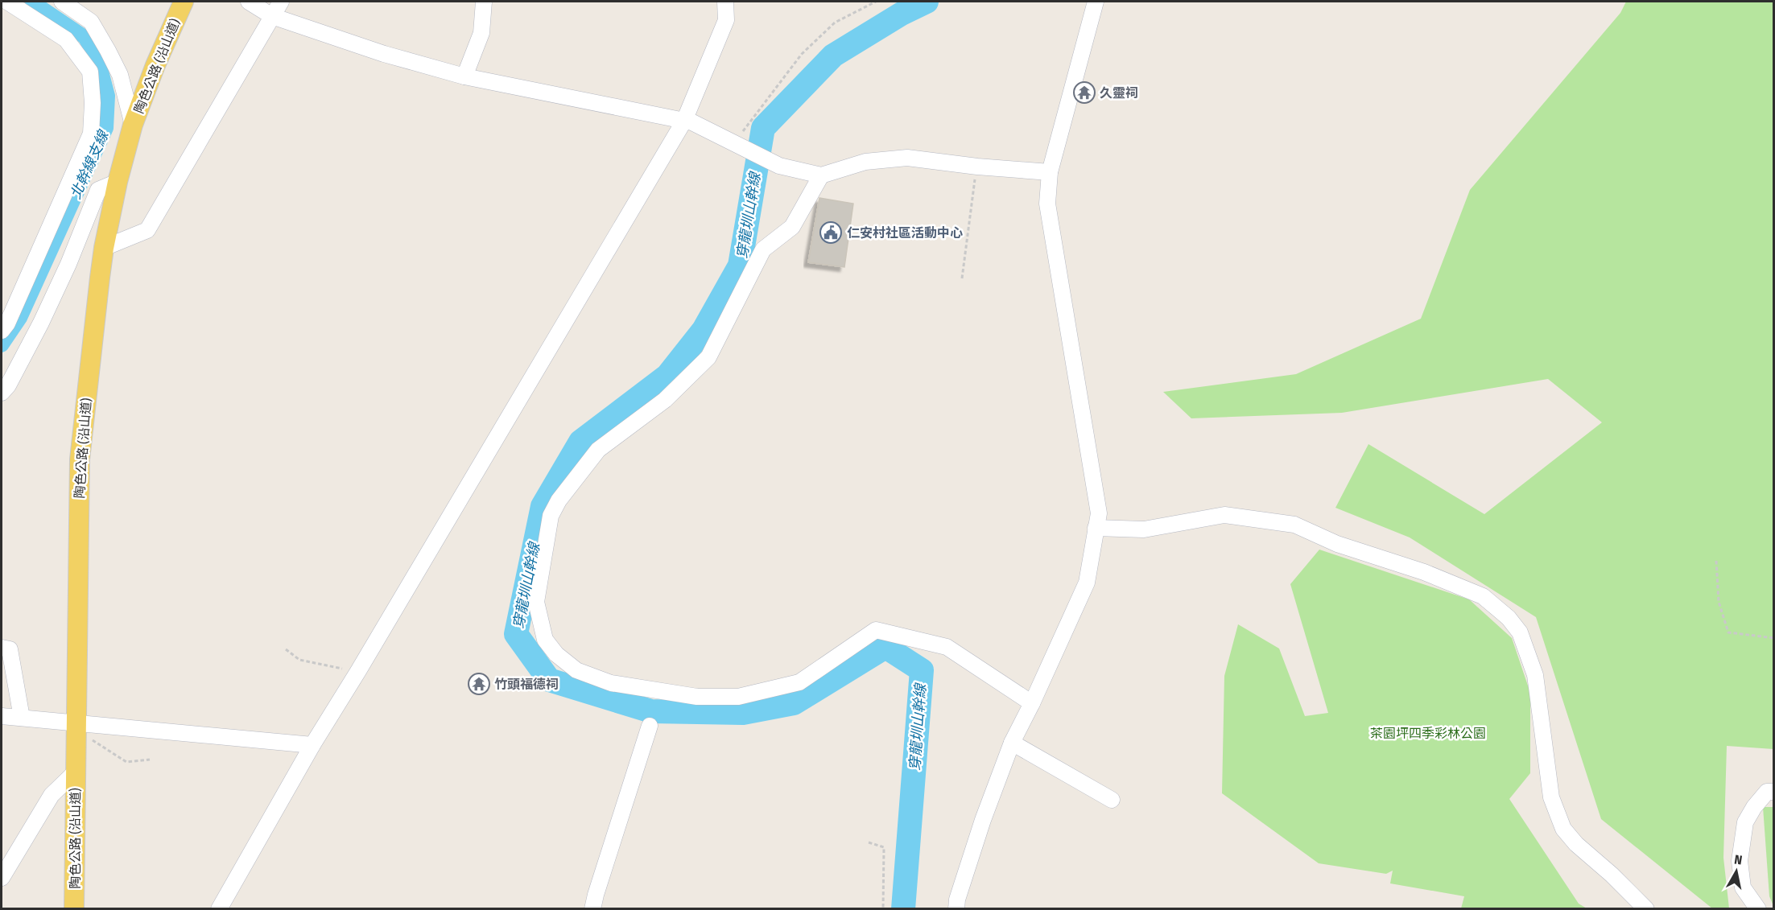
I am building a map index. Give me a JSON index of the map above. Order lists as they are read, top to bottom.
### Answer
{
  "streets": {
    "main road": ["陶色公路 (沿山道)"]
  },
  "water": ["北幹線支線", "穿龍圳山幹線"],
  "parks": ["茶園坪四季彩林公園"],
  "places": {
    "temple": ["久靈祠", "竹頭福德祠"],
    "public building": ["仁安村社區活動中心"]
  },
  "north": "top"
}
